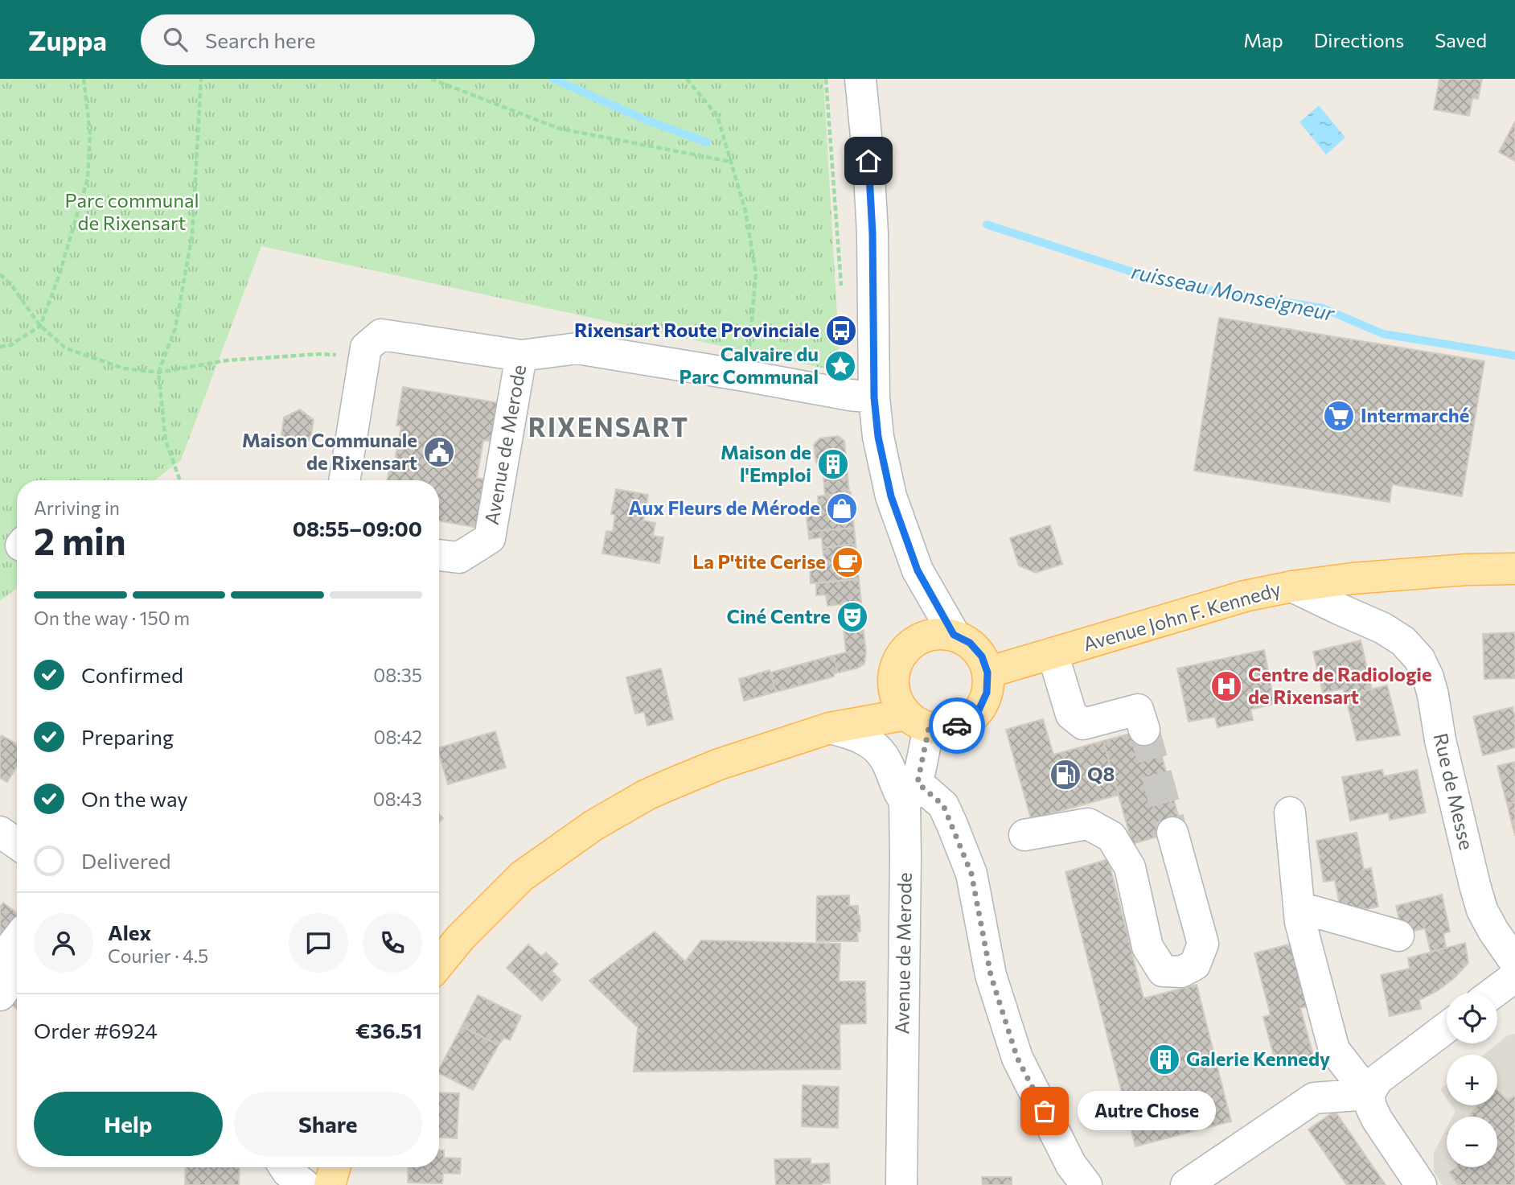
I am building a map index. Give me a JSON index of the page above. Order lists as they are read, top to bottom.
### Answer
{
  "streets": {
    "main road": ["Avenue John F. Kennedy"],
    "street": ["Avenue de Merode", "Rue de Messe"]
  },
  "crossings": [
    ["Avenue de Merode", "Avenue John F. Kennedy"],
    ["Avenue John F. Kennedy", "Rue de Messe"]
  ],
  "districts": ["RIXENSART"],
  "water": ["ruisseau Monseigneur"],
  "parks": ["Parc communal de Rixensart"],
  "places": {
    "bus stop": ["Rixensart Route Provinciale"],
    "place": ["Calvaire du Parc Communal"],
    "supermarket": ["Intermarché"],
    "public building": ["Maison Communale de Rixensart"],
    "building": ["Maison de l'Emploi", "Galerie Kennedy"],
    "shop": ["Aux Fleurs de Mérode"],
    "cafe": ["La P'tite Cerise"],
    "theatre": ["Ciné Centre"],
    "hospital": ["Centre de Radiologie de Rixensart"],
    "fuel station": ["Q8"],
    "other": ["Autre Chose"]
  },
  "page": {
    "header": "Zuppa",
    "search": "Search here",
    "nav": ["Map", "Directions", "Saved"],
    "heading": ["2 min", "Arriving in", "08:55–09:00"],
    "panel": [
      "Alex",
      "Courier · 4.5",
      "Order #6924",
      "€36.51"
    ],
    "bar": "On the way · 150 m",
    "list": [
      ["Confirmed", "08:35"],
      ["Preparing", "08:42"],
      ["On the way", "08:43"],
      "Delivered"
    ],
    "map_buttons": ["+", "−"],
    "buttons": ["Help", "Share"],
    "bubble": "Autre Chose"
  }
}
